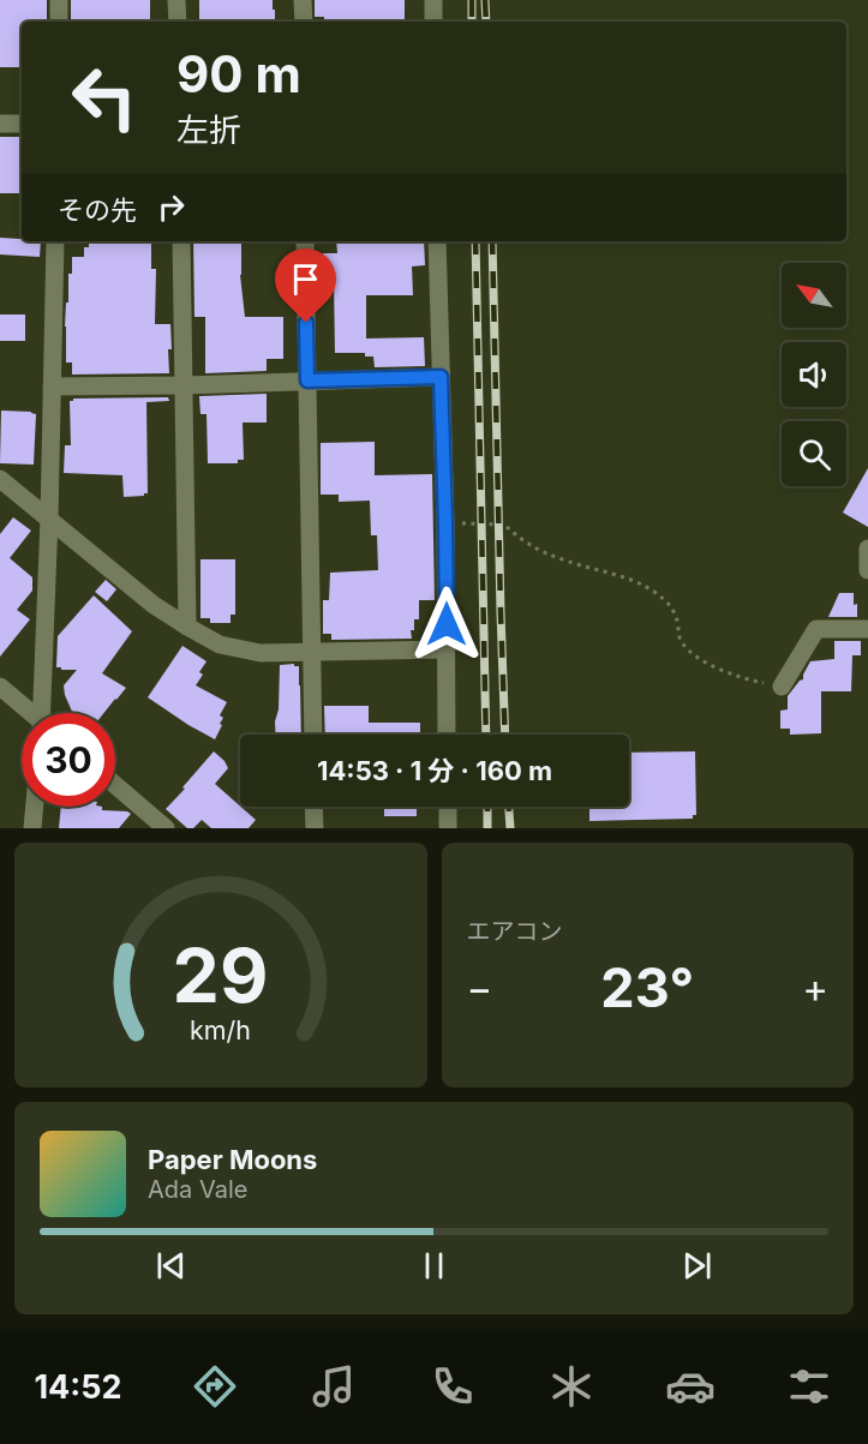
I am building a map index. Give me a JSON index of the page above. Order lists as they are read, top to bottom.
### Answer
{
  "north": "top left",
  "page": {
    "turn": ["90 m", "左折"],
    "then": "その先",
    "limit": "30",
    "trip": "14:53 · 1 分 · 160 m",
    "tile": "エアコン",
    "heat": ["−", "23°", "+"],
    "song": ["Paper Moons", "Ada Vale"],
    "tabs": "14:52",
    "gauge": ["29", "km/h"]
  }
}
